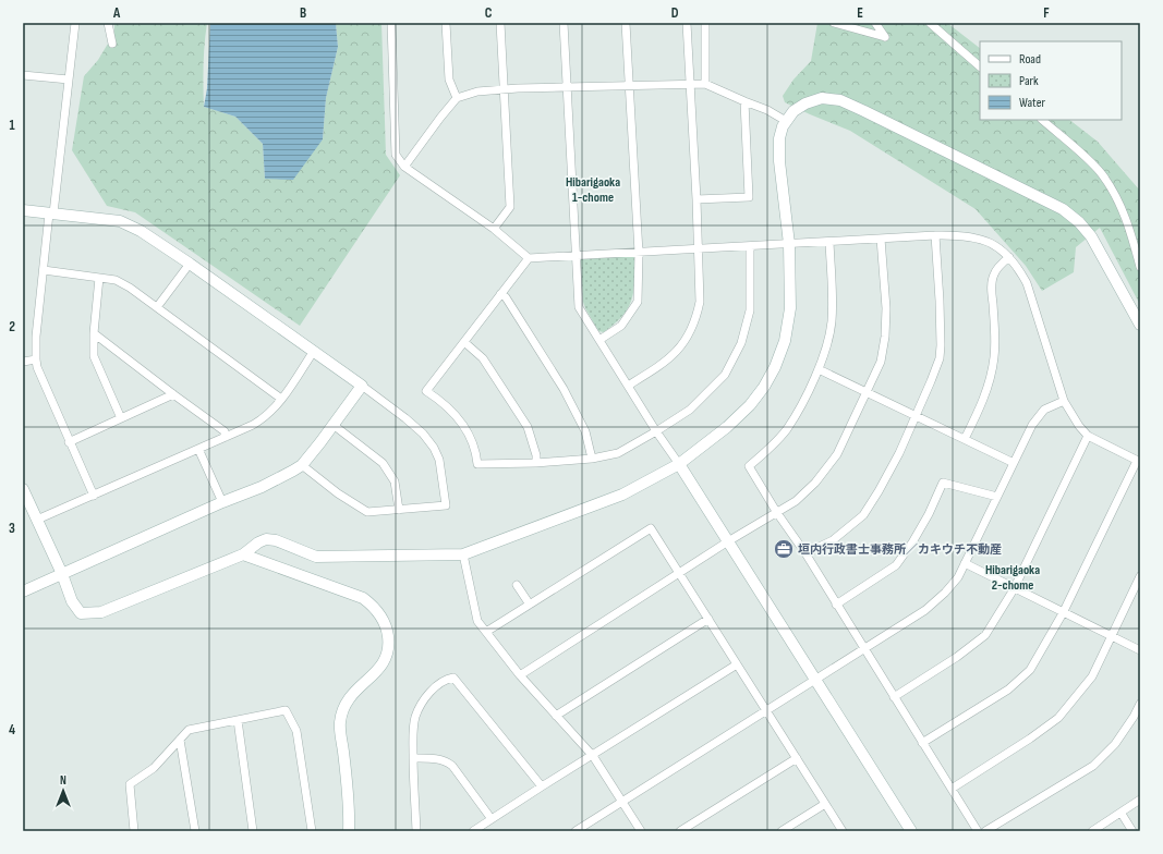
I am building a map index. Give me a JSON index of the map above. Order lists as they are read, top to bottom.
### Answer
{
  "districts": ["Hibarigaoka 1-chome", "Hibarigaoka 2-chome"],
  "places": {
    "office": ["垣内行政書士事務所／カキウチ不動産"]
  },
  "legend": ["Road", "Park", "Water"],
  "north": "top",
  "grid": {
    "columns": [
      "A",
      "B",
      "C",
      "D",
      "E",
      "F"
    ],
    "rows": [
      "1",
      "2",
      "3",
      "4"
    ]
  }
}
